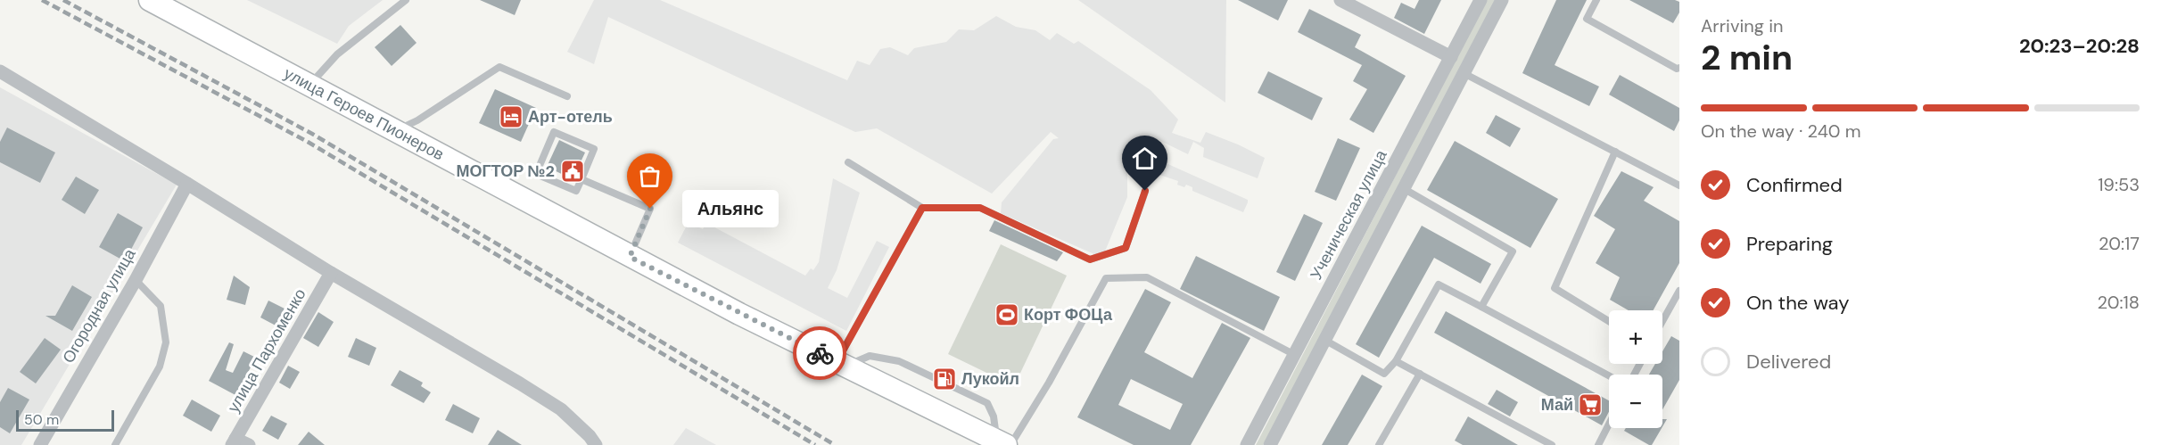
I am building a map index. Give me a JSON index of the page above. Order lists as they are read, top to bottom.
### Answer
{
  "streets": {
    "main road": ["улица Героев Пионеров"],
    "street": ["Ученическая улица", "Огородная улица", "улица Пархоменко"]
  },
  "places": {
    "hotel": ["Арт-отель"],
    "public building": ["МОГТОР №2"],
    "other": ["Альянс"],
    "sports": ["Корт ФОЦа"],
    "fuel station": ["Лукойл"],
    "supermarket": ["Май"]
  },
  "scale_bar": "50 m",
  "page": {
    "heading": ["2 min", "Arriving in", "20:23–20:28"],
    "bar": "On the way · 240 m",
    "list": [
      ["Confirmed", "19:53"],
      ["Preparing", "20:17"],
      ["On the way", "20:18"],
      "Delivered"
    ],
    "bubble": "Альянс",
    "map_buttons": ["+", "−"],
    "scale": "50 m"
  }
}
